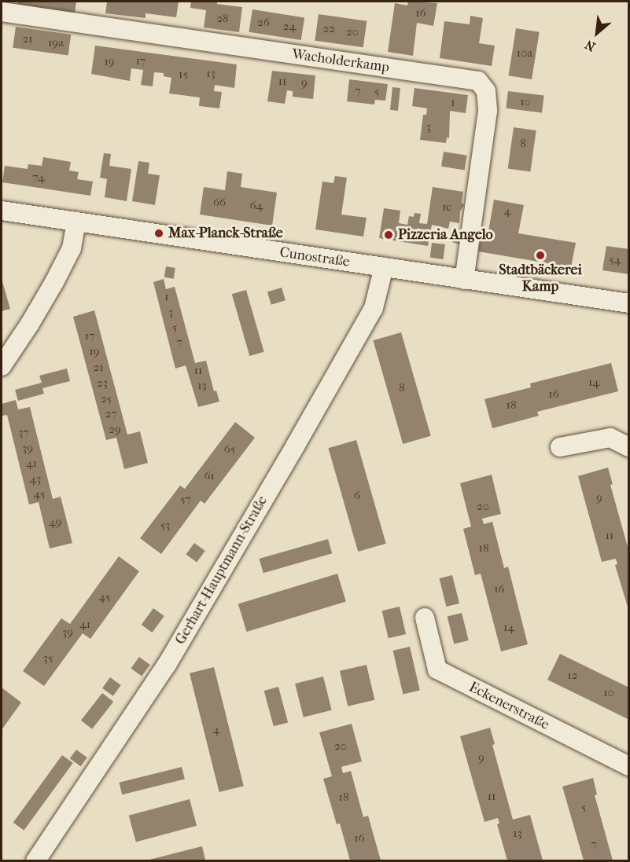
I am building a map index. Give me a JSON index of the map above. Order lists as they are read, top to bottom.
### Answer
{
  "streets": {
    "street": [
      "Wacholderkamp",
      "Cunostraße",
      "Gerhart-Hauptmann-Straße",
      "Eckenerstraße"
    ]
  },
  "crossings": [
    ["Wacholderkamp", "Cunostraße"],
    ["Cunostraße", "Gerhart-Hauptmann-Straße"]
  ],
  "places": ["Max-Planck-Straße", "Pizzeria Angelo", "Stadtbäckerei Kamp"],
  "house_numbers": [
    "16",
    "28",
    "26",
    "24",
    "22",
    "20",
    "21",
    "19a",
    "10a",
    "17",
    "19",
    "13",
    "15",
    "11",
    "9",
    "7",
    "5",
    "10",
    "1",
    "3",
    "8",
    "74",
    "66",
    "64",
    "1c",
    "4",
    "54",
    "1",
    "3",
    "5",
    "17",
    "7",
    "19",
    "21",
    "11",
    "14",
    "23",
    "13",
    "8",
    "16",
    "25",
    "18",
    "27",
    "29",
    "37",
    "39",
    "65",
    "41",
    "61",
    "43",
    "45",
    "6",
    "9",
    "57",
    "20",
    "49",
    "53",
    "11",
    "18",
    "16",
    "45",
    "41",
    "14",
    "39",
    "35",
    "12",
    "10",
    "4",
    "20",
    "9",
    "11",
    "18",
    "5",
    "13",
    "16",
    "7"
  ],
  "north": "bottom left"
}
